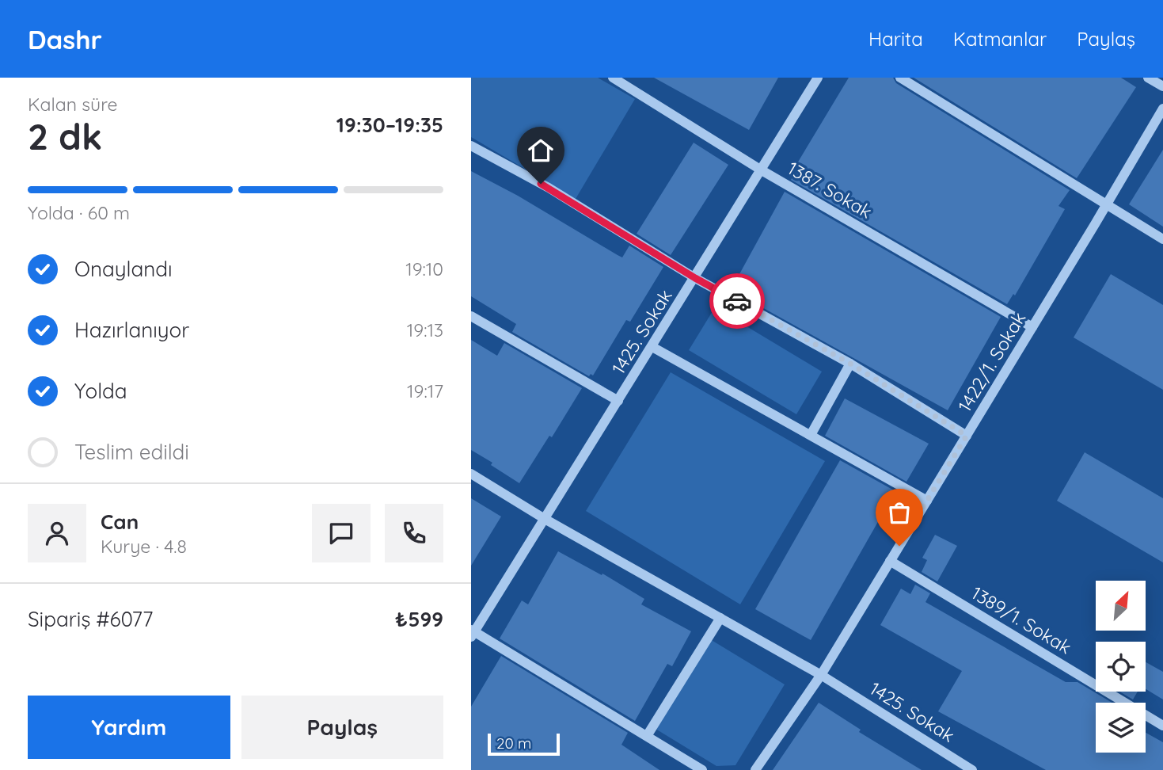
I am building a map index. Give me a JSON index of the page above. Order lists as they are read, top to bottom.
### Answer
{
  "streets": {
    "street": [
      "1387. Sokak",
      "1425. Sokak",
      "1422/1. Sokak",
      "1389/1. Sokak"
    ]
  },
  "crossings": [
    ["1387. Sokak", "1425. Sokak"],
    ["1387. Sokak", "1422/1. Sokak"],
    ["1425. Sokak", "1422/1. Sokak"],
    ["1422/1. Sokak", "1389/1. Sokak"]
  ],
  "scale_bar": "20 m",
  "north": "top right",
  "page": {
    "header": "Dashr",
    "nav": ["Harita", "Katmanlar", "Paylaş"],
    "heading": ["2 dk", "Kalan süre", "19:30–19:35"],
    "panel": [
      "Can",
      "Kurye · 4.8",
      "Sipariş #6077",
      "₺599"
    ],
    "bar": "Yolda · 60 m",
    "list": [
      ["Onaylandı", "19:10"],
      ["Hazırlanıyor", "19:13"],
      ["Yolda", "19:17"],
      "Teslim edildi"
    ],
    "buttons": ["Yardım", "Paylaş"],
    "scale": "20 m"
  }
}
